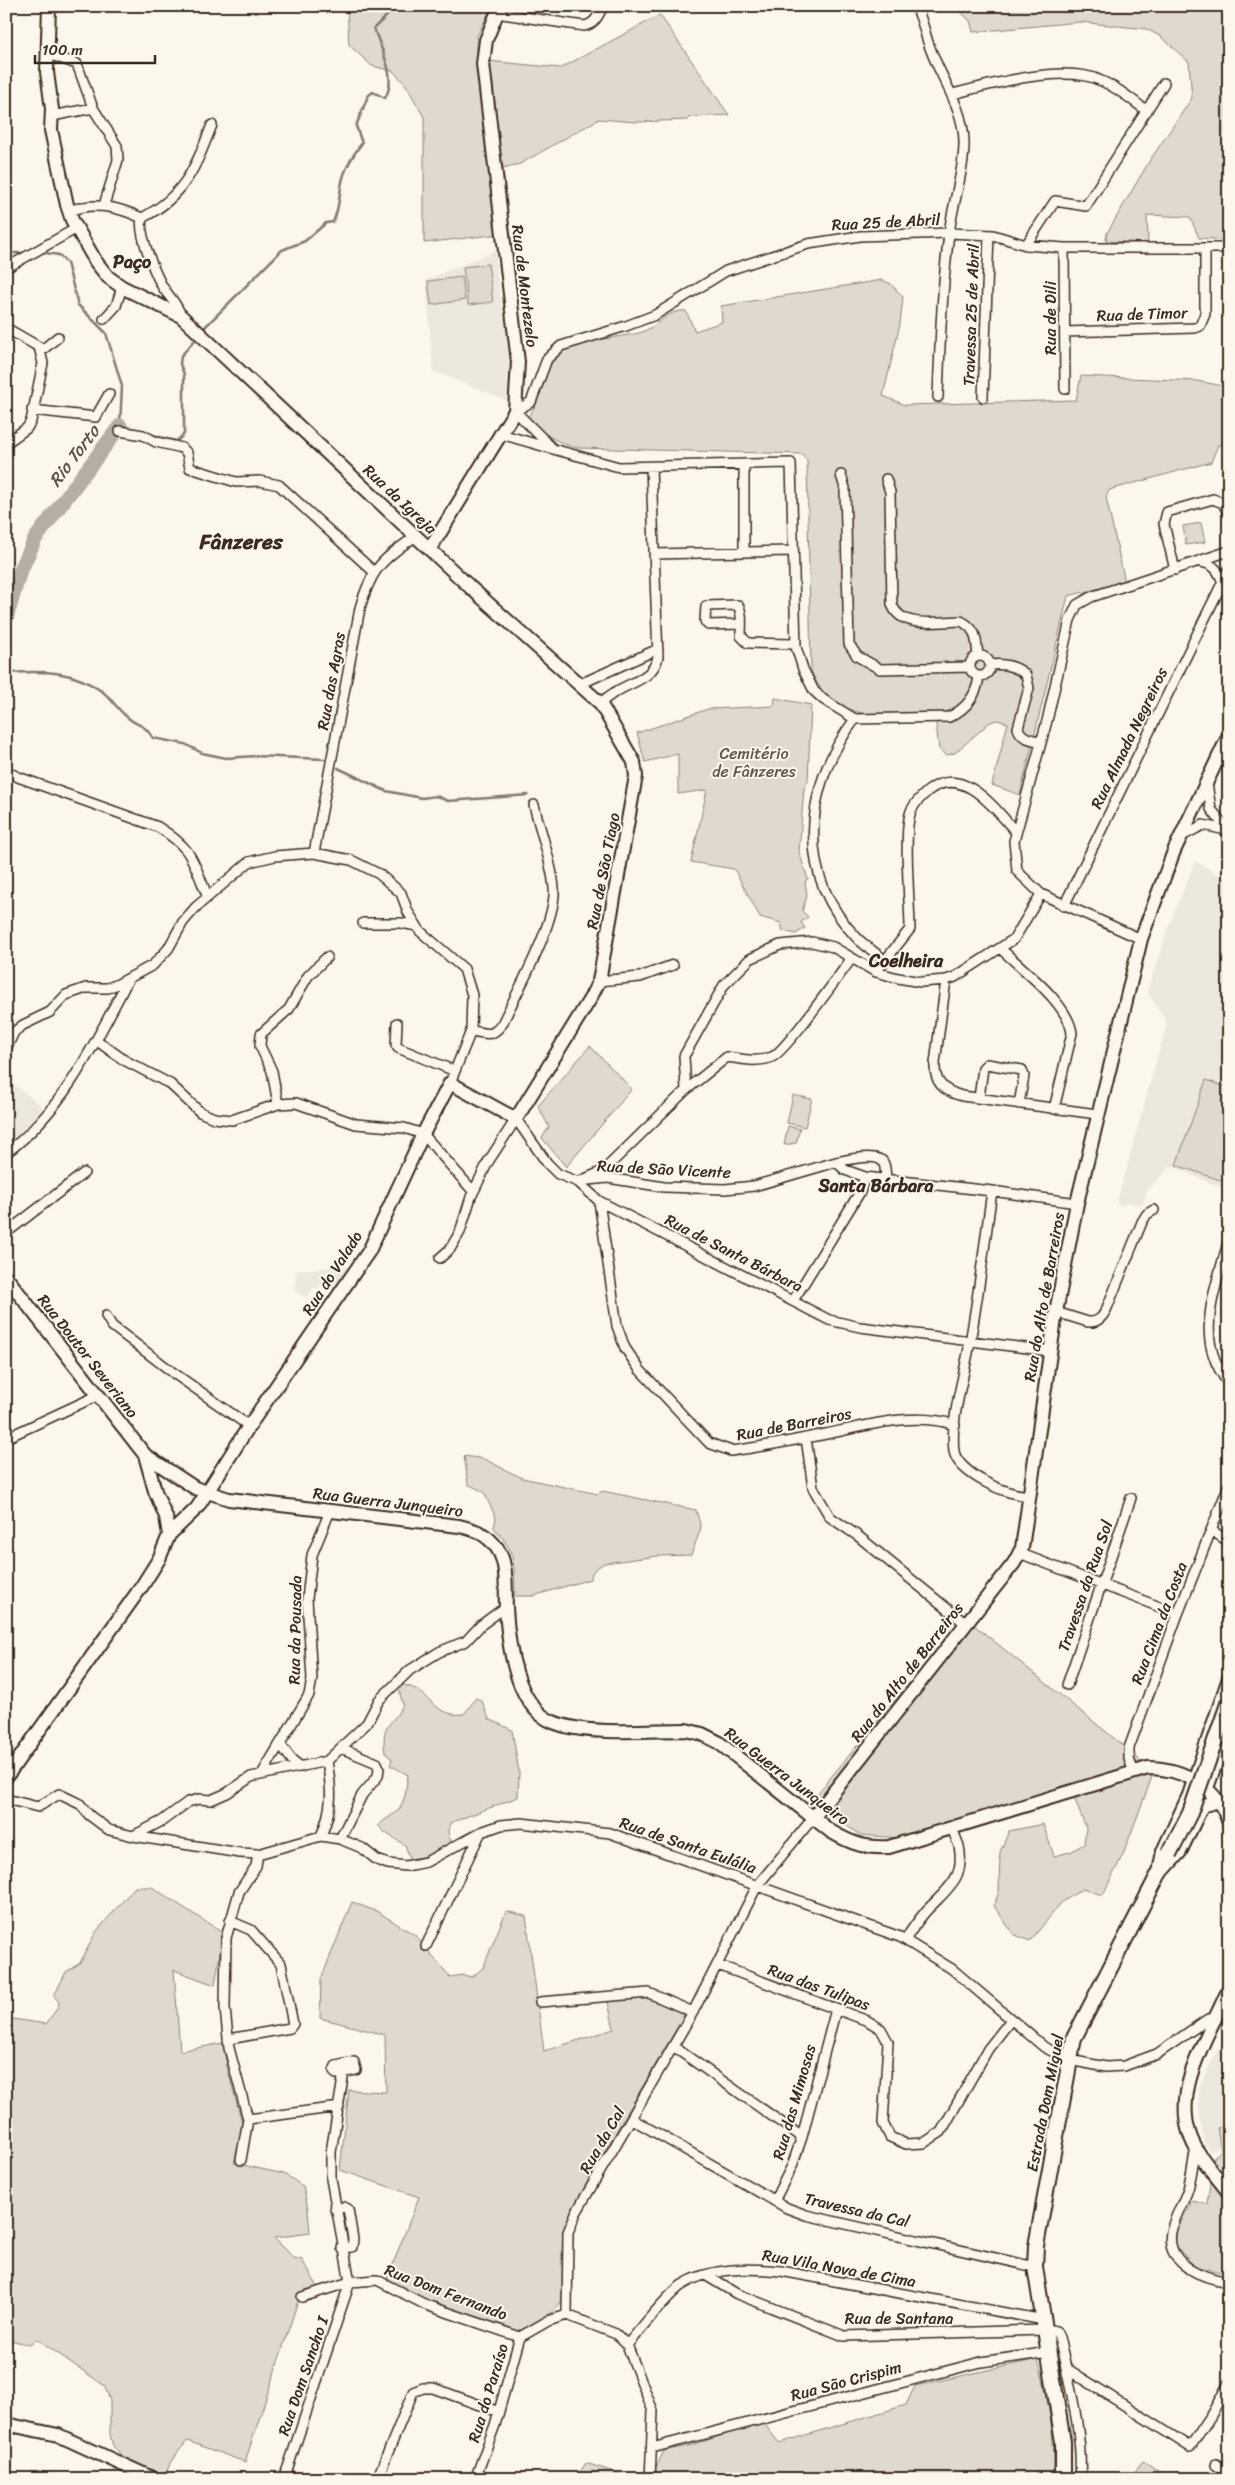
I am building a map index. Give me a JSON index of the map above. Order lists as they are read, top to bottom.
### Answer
{
  "streets": {
    "main road": ["Estrada Dom Miguel"],
    "street": [
      "Rua 25 de Abril",
      "Rua de Montezelo",
      "Rua de Timor",
      "Travessa 25 de Abril",
      "Rua de Dili",
      "Rua da Igreja",
      "Rua das Agras",
      "Rua Almada Negreiros",
      "Rua de São Tiago",
      "Rua de São Vicente",
      "Rua de Santa Bárbara",
      "Rua do Valado",
      "Rua do Alto de Barreiros",
      "Rua Doutor Severiano",
      "Rua de Barreiros",
      "Rua Guerra Junqueiro",
      "Travessa da Rua Sol",
      "Rua Cima da Costa",
      "Rua da Pousada",
      "Rua de Santa Eulália",
      "Rua das Tulipas",
      "Rua das Mimosas",
      "Rua da Cal",
      "Travessa da Cal",
      "Rua Vila Nova de Cima",
      "Rua Dom Fernando",
      "Rua de Santana",
      "Rua Dom Sancho I",
      "Rua São Crispim",
      "Rua do Paraíso"
    ]
  },
  "crossings": [
    ["Rua 25 de Abril", "Rua de Montezelo"],
    ["Rua 25 de Abril", "Rua de Timor"],
    ["Rua 25 de Abril", "Travessa 25 de Abril"],
    ["Rua 25 de Abril", "Rua de Dili"],
    ["Rua de Montezelo", "Rua da Igreja"],
    ["Rua de Timor", "Rua de Dili"],
    ["Rua da Igreja", "Rua das Agras"],
    ["Rua da Igreja", "Rua de São Tiago"],
    ["Rua de São Tiago", "Rua de Santa Bárbara"],
    ["Rua de São Vicente", "Rua de Santa Bárbara"],
    ["Rua de Santa Bárbara", "Rua do Valado"],
    ["Rua de Santa Bárbara", "Rua do Alto de Barreiros"],
    ["Rua de Santa Bárbara", "Rua de Barreiros"],
    ["Rua do Valado", "Rua Guerra Junqueiro"],
    ["Rua do Alto de Barreiros", "Rua Guerra Junqueiro"],
    ["Rua do Alto de Barreiros", "Rua da Cal"],
    ["Rua Doutor Severiano", "Rua Guerra Junqueiro"],
    ["Rua Guerra Junqueiro", "Rua Cima da Costa"],
    ["Rua Guerra Junqueiro", "Rua da Pousada"],
    ["Rua Guerra Junqueiro", "Estrada Dom Miguel"],
    ["Rua Guerra Junqueiro", "Rua da Cal"],
    ["Rua de Santa Eulália", "Rua das Tulipas"],
    ["Rua de Santa Eulália", "Estrada Dom Miguel"],
    ["Rua de Santa Eulália", "Rua da Cal"],
    ["Rua das Tulipas", "Rua das Mimosas"],
    ["Rua das Tulipas", "Rua da Cal"],
    ["Rua das Mimosas", "Travessa da Cal"],
    ["Estrada Dom Miguel", "Travessa da Cal"],
    ["Estrada Dom Miguel", "Rua Vila Nova de Cima"],
    ["Estrada Dom Miguel", "Rua de Santana"],
    ["Estrada Dom Miguel", "Rua São Crispim"],
    ["Rua da Cal", "Travessa da Cal"],
    ["Rua da Cal", "Rua do Paraíso"],
    ["Rua Vila Nova de Cima", "Rua de Santana"],
    ["Rua Dom Fernando", "Rua Dom Sancho I"],
    ["Rua Dom Fernando", "Rua do Paraíso"]
  ],
  "districts": [
    "Paço",
    "Fânzeres",
    "Coelheira",
    "Santa Bárbara"
  ],
  "water": ["Rio Torto"],
  "parks": ["Cemitério de Fânzeres"],
  "scale_bar": "100 m"
}
